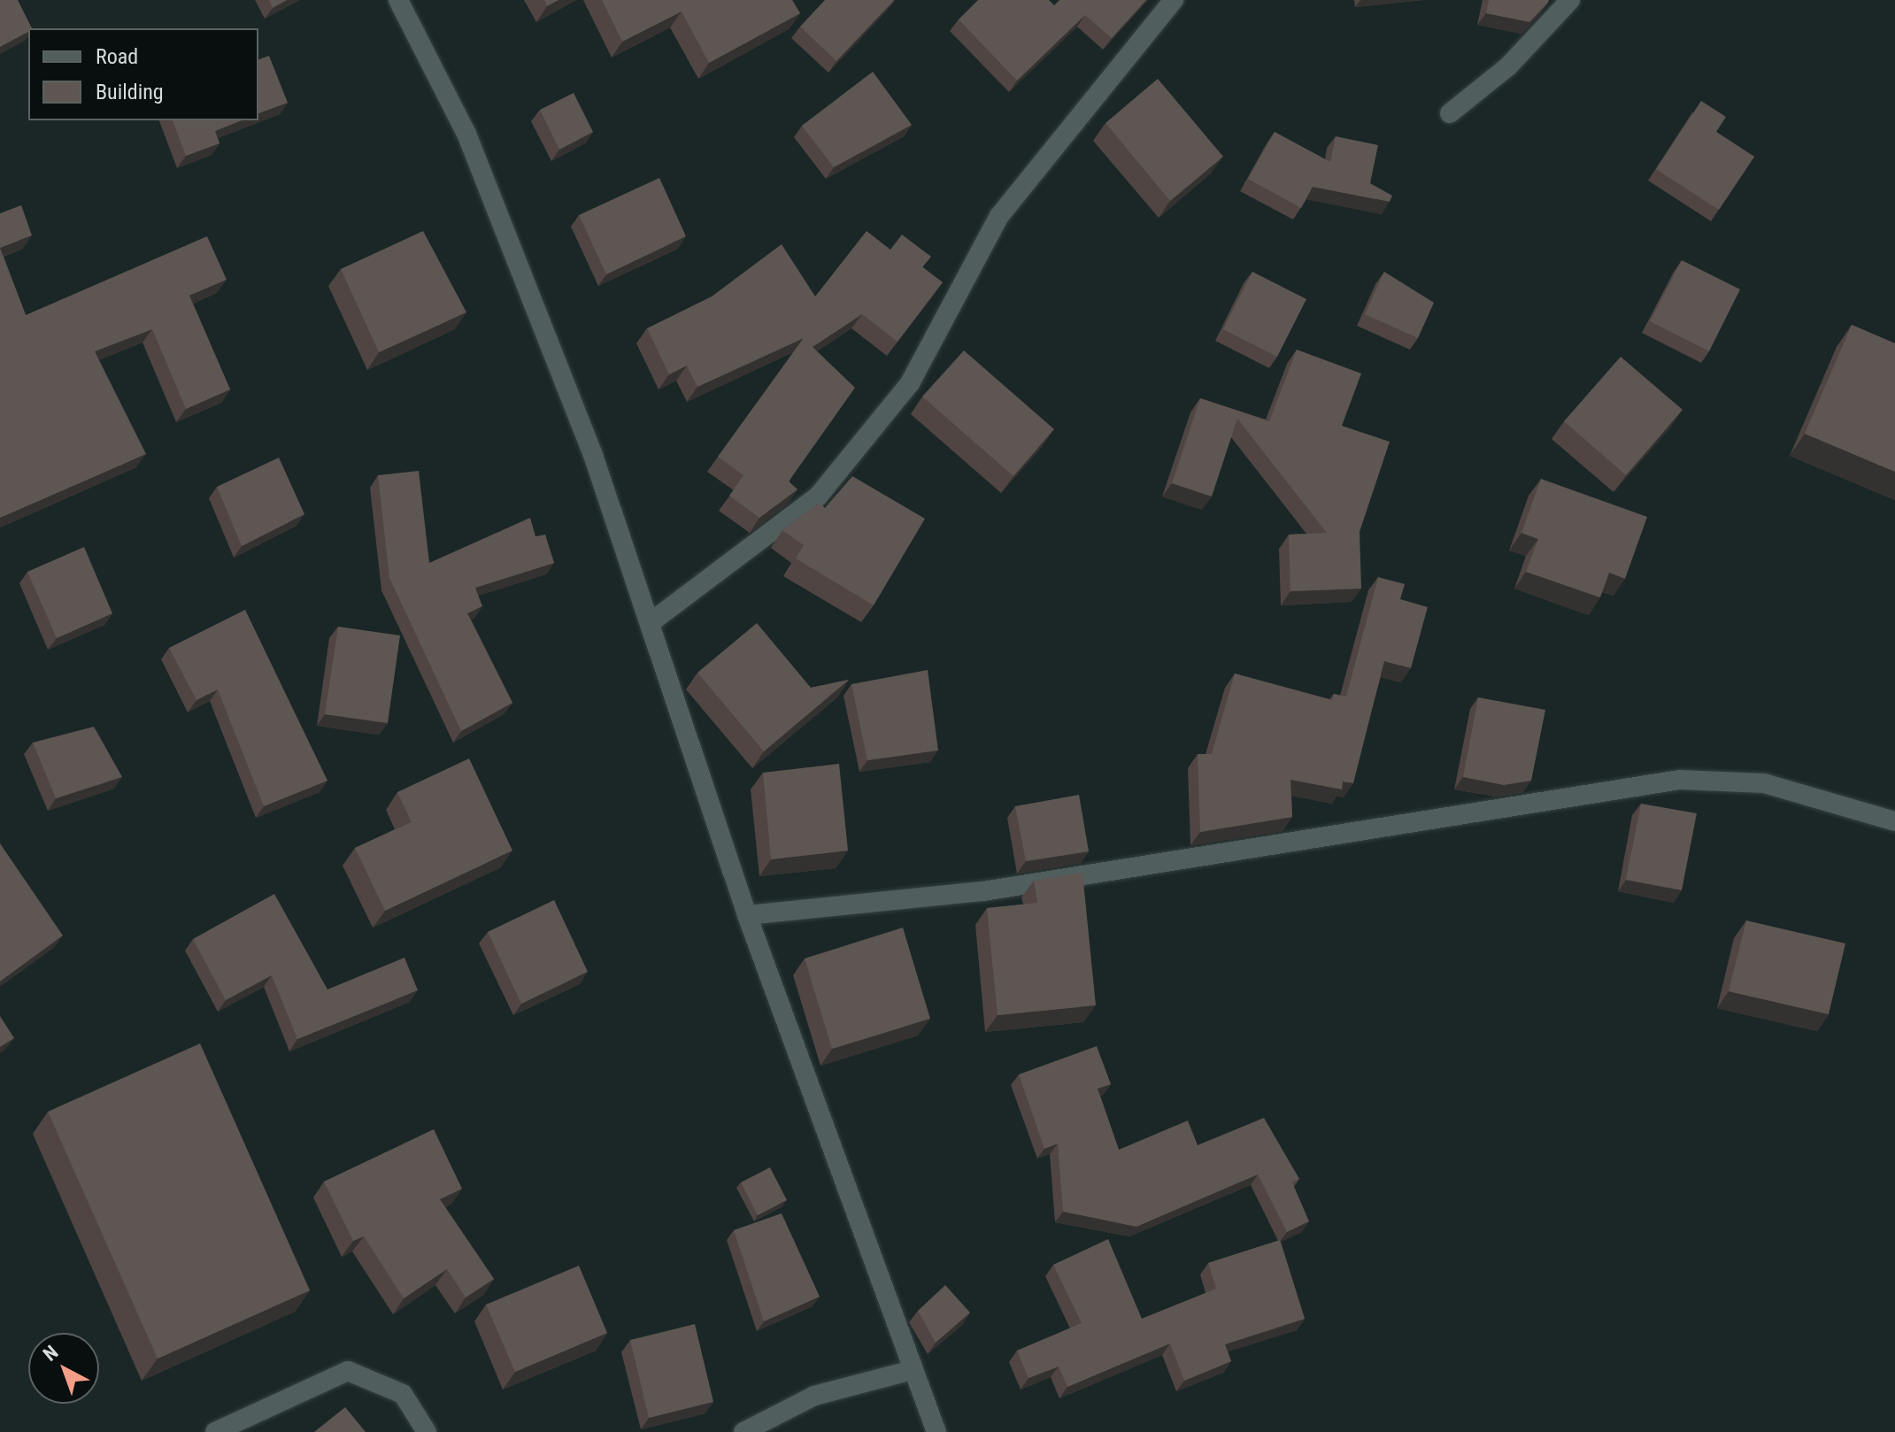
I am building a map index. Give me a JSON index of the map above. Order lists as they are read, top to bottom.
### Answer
{
  "legend": ["Road", "Building"],
  "north": "top left"
}
